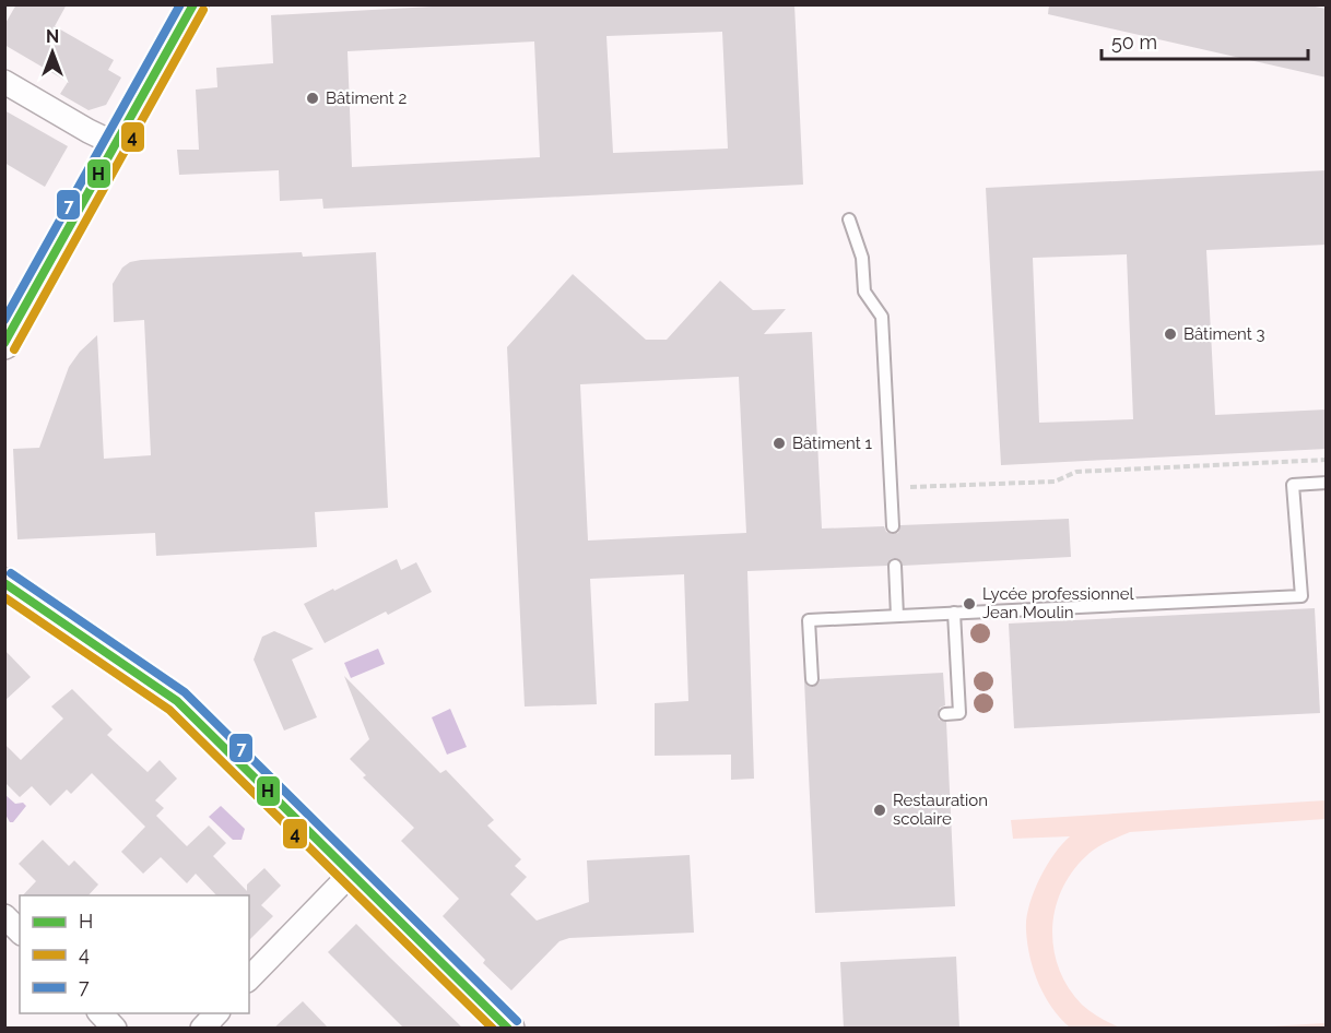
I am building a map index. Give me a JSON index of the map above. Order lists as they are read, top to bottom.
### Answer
{
  "places": [
    "Bâtiment 2",
    "Bâtiment 3",
    "Bâtiment 1",
    "Lycée professionnel Jean Moulin",
    "Restauration scolaire"
  ],
  "lines": ["transit line H", "transit line 7", "transit line 4"],
  "legend": ["H", "4", "7"],
  "scale_bar": "50 m",
  "north": "top"
}
